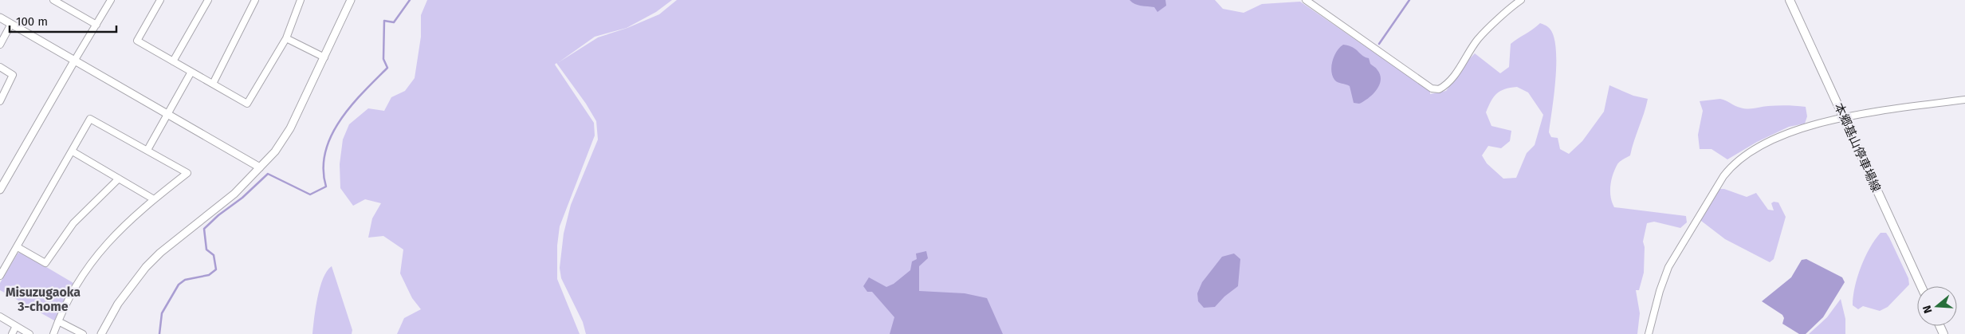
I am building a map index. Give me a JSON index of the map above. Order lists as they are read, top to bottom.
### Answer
{
  "streets": {
    "main road": ["本郷基山停車場線"]
  },
  "districts": ["Misuzugaoka 3-chome"],
  "scale_bar": "100 m",
  "north": "left"
}
